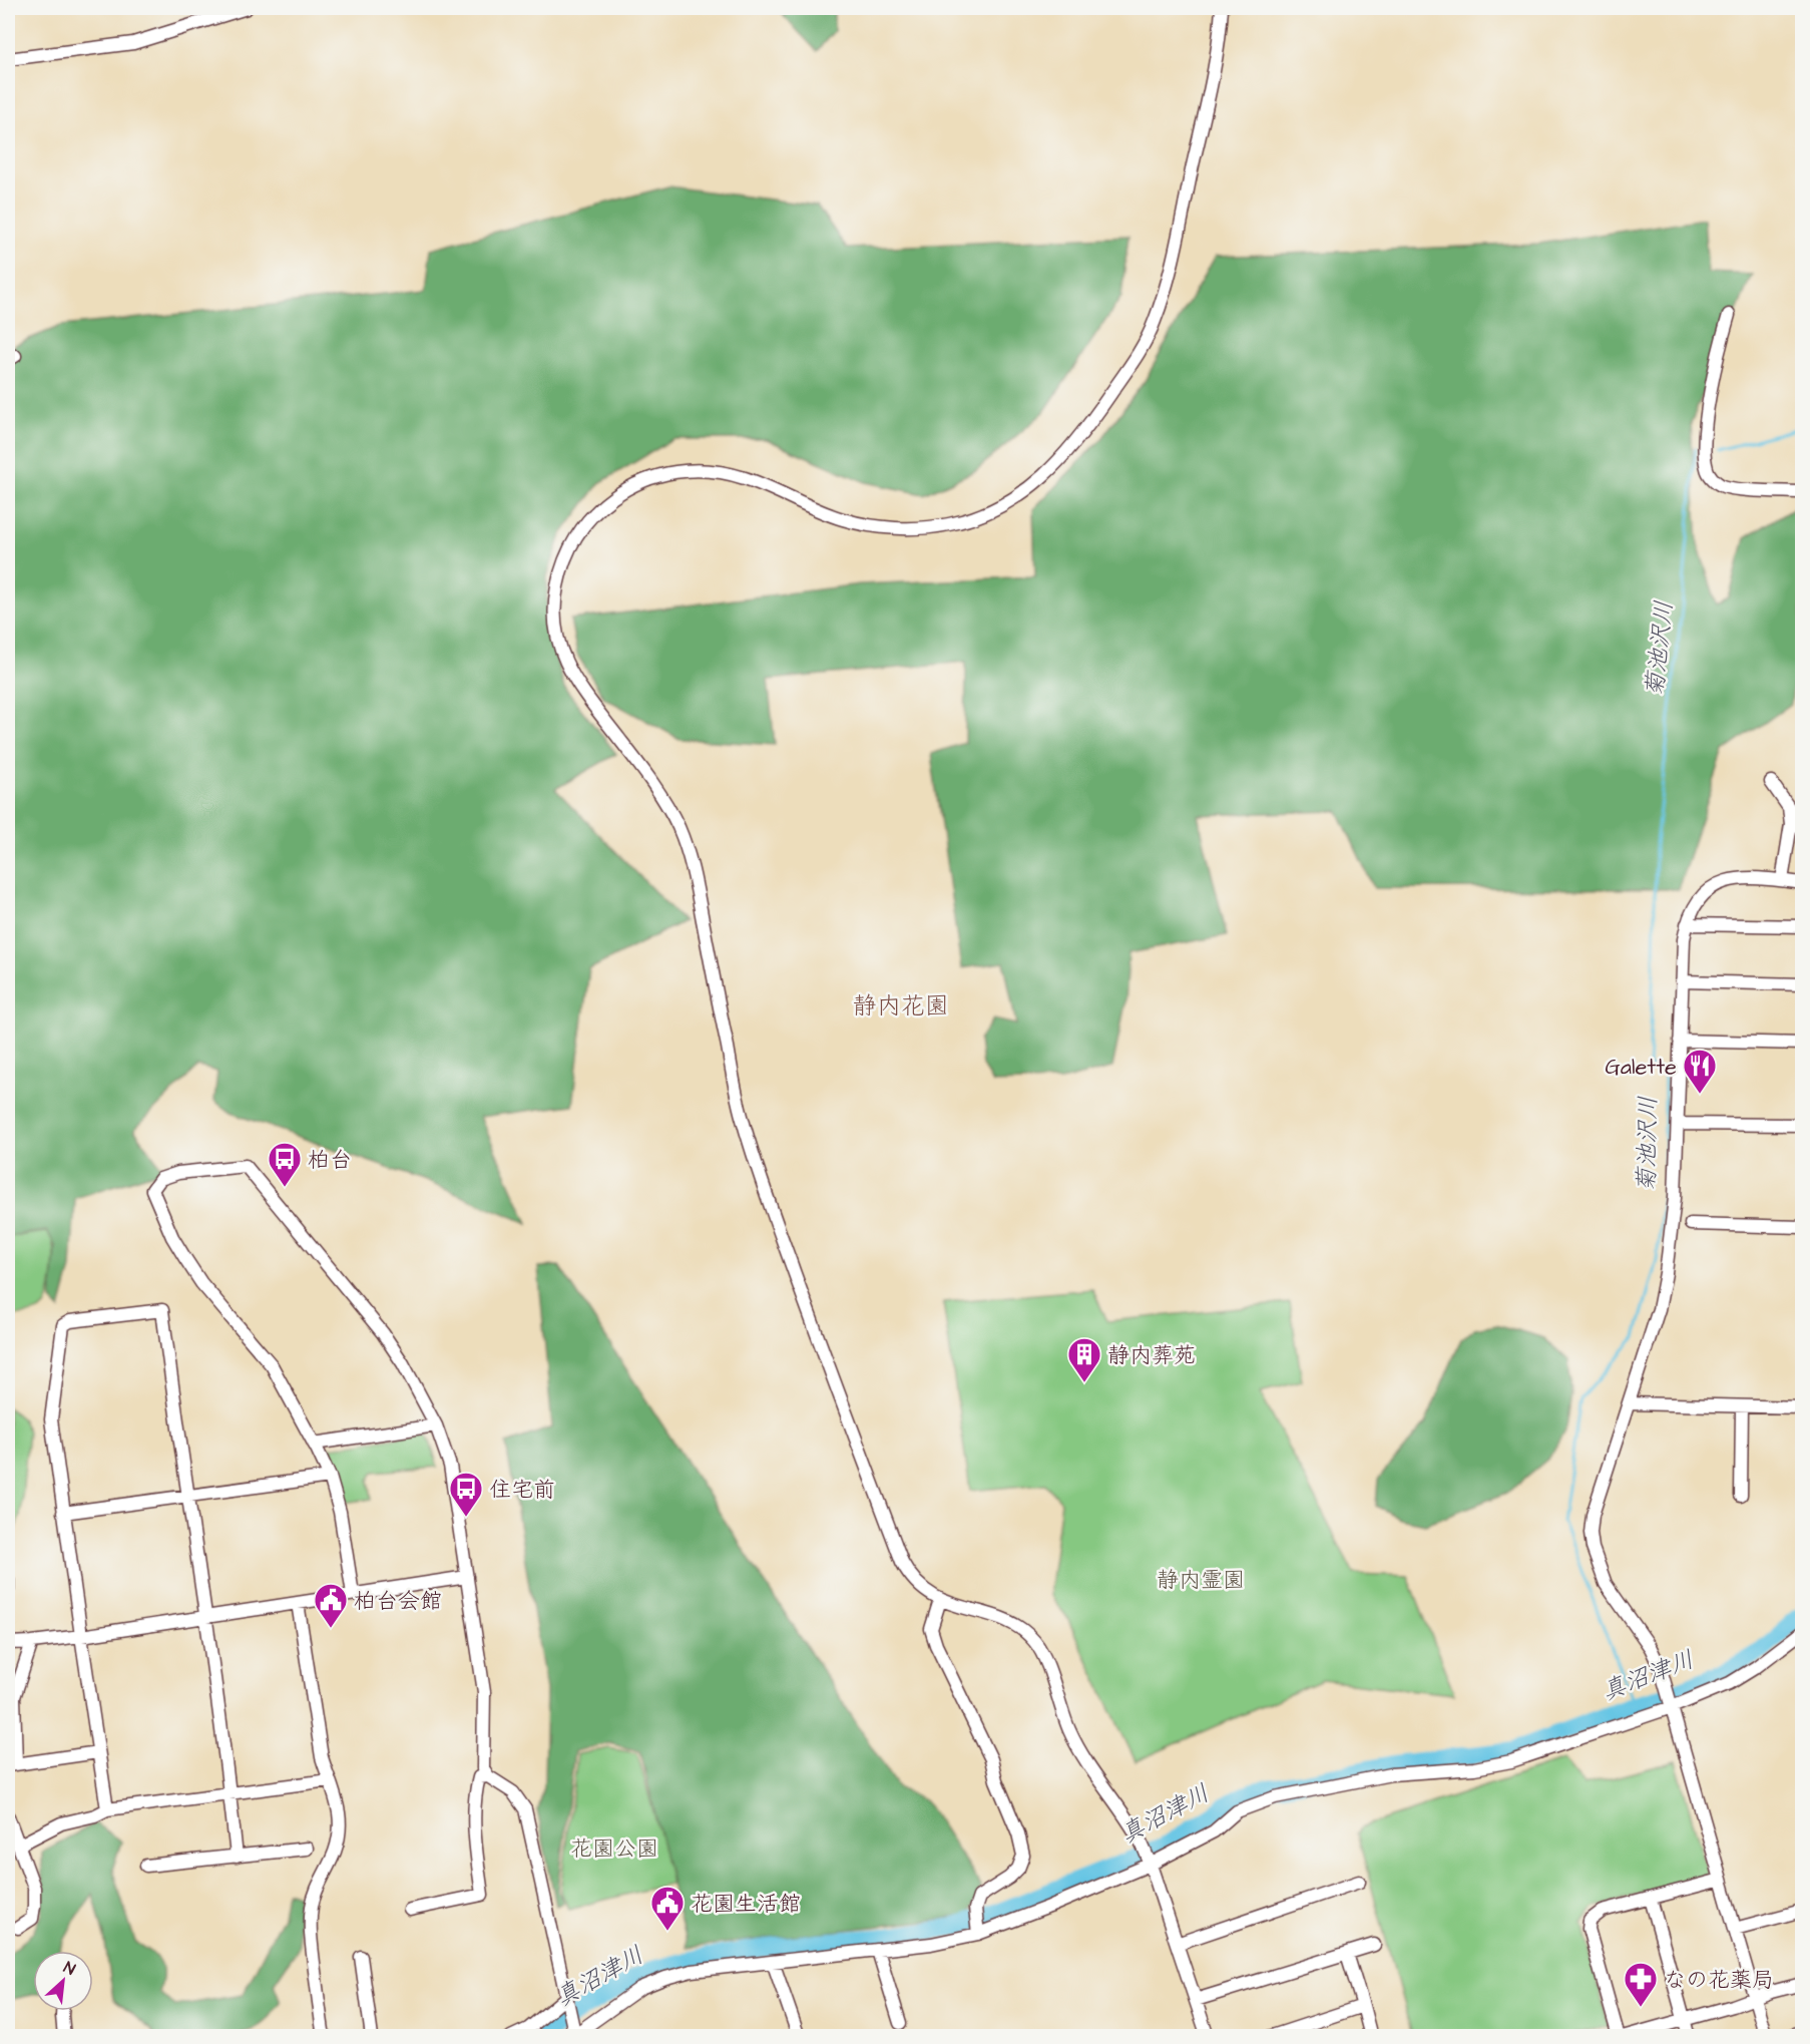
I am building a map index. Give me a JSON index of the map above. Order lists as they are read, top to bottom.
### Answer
{
  "districts": ["静内花園"],
  "water": ["菊池沢川", "真沼津川"],
  "parks": ["静内霊園", "花園公園"],
  "places": {
    "restaurant": ["Galette"],
    "bus stop": ["柏台", "住宅前"],
    "building": ["静内葬苑"],
    "public building": ["柏台会館", "花園生活館"],
    "pharmacy": ["なの花薬局"]
  },
  "north": "top right"
}
